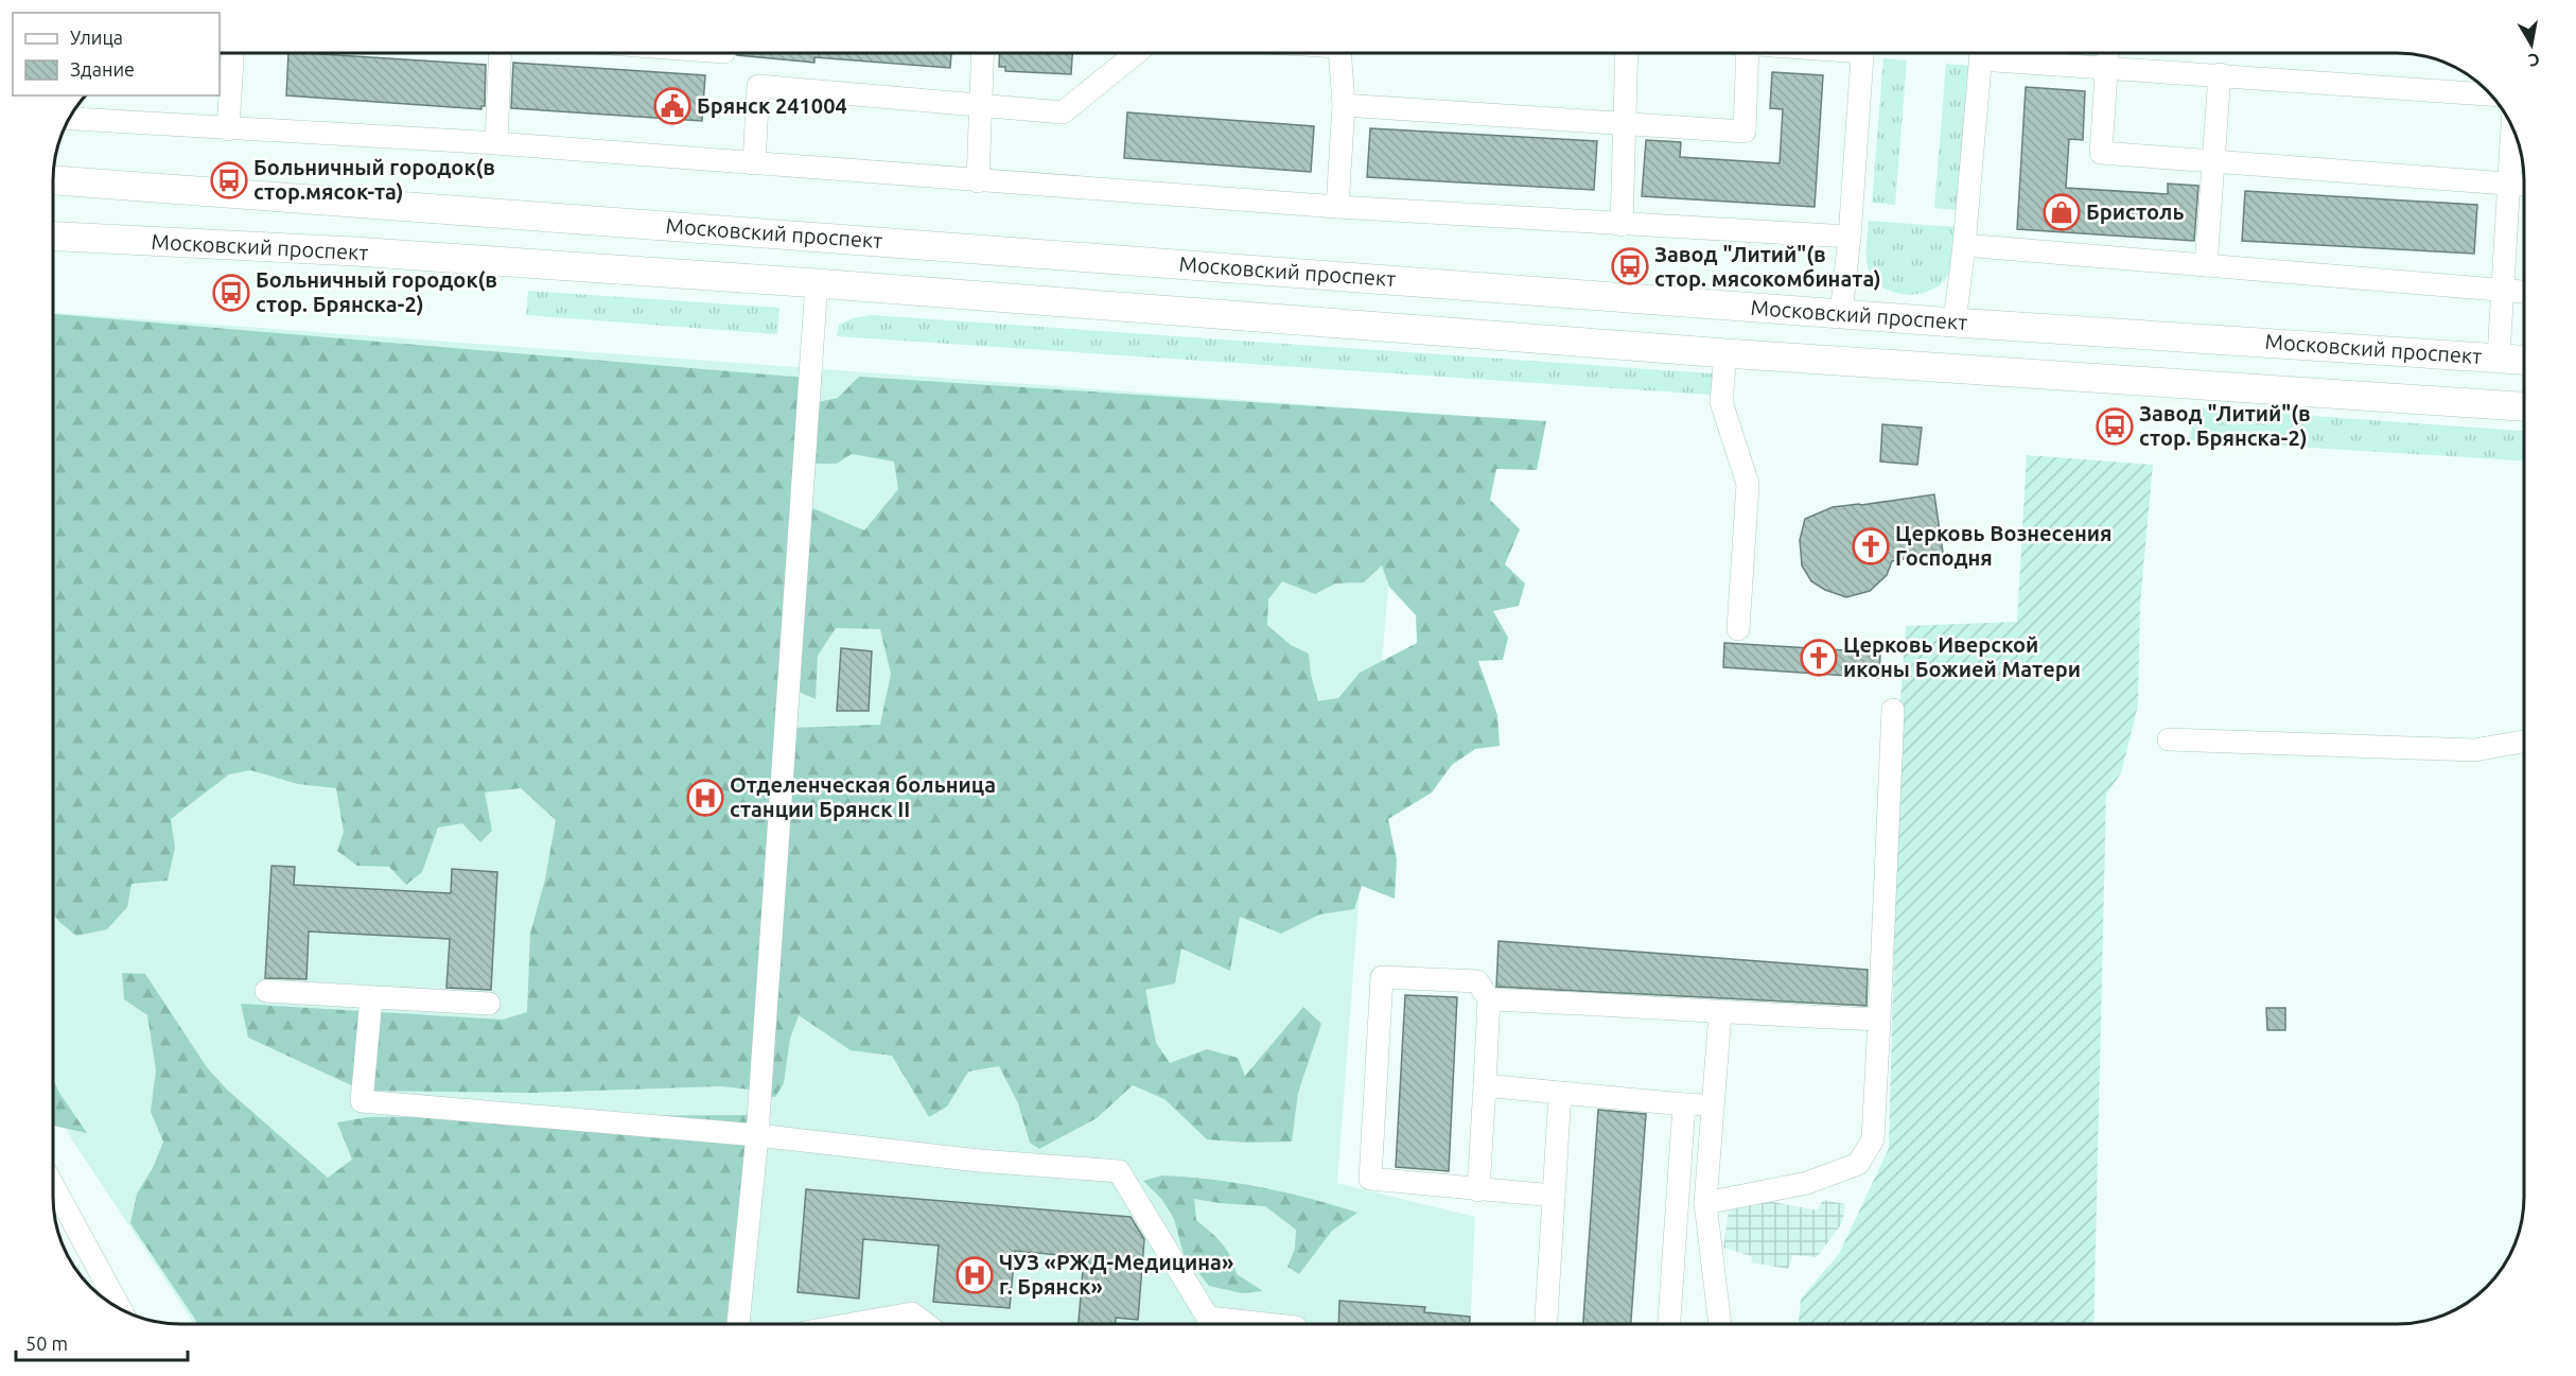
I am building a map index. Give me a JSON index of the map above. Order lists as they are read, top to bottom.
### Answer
{
  "streets": {
    "main road": ["Московский проспект"]
  },
  "places": {
    "public building": ["Брянск 241004"],
    "bus stop": [
      "Больничный городок(в стор.мясок-та)",
      "Завод \"Литий\"(в стор. мясокомбината)",
      "Больничный городок(в стор. Брянска-2)",
      "Завод \"Литий\"(в стор. Брянска-2)"
    ],
    "shop": ["Бристоль"],
    "church": ["Церковь Вознесения Господня", "Церковь Иверской иконы Божией Матери"],
    "hospital": ["Отделенческая больница станции Брянск II", "ЧУЗ «РЖД-Медицина» г. Брянск»"]
  },
  "legend": ["Улица", "Здание"],
  "scale_bar": "50 m",
  "north": "bottom"
}
